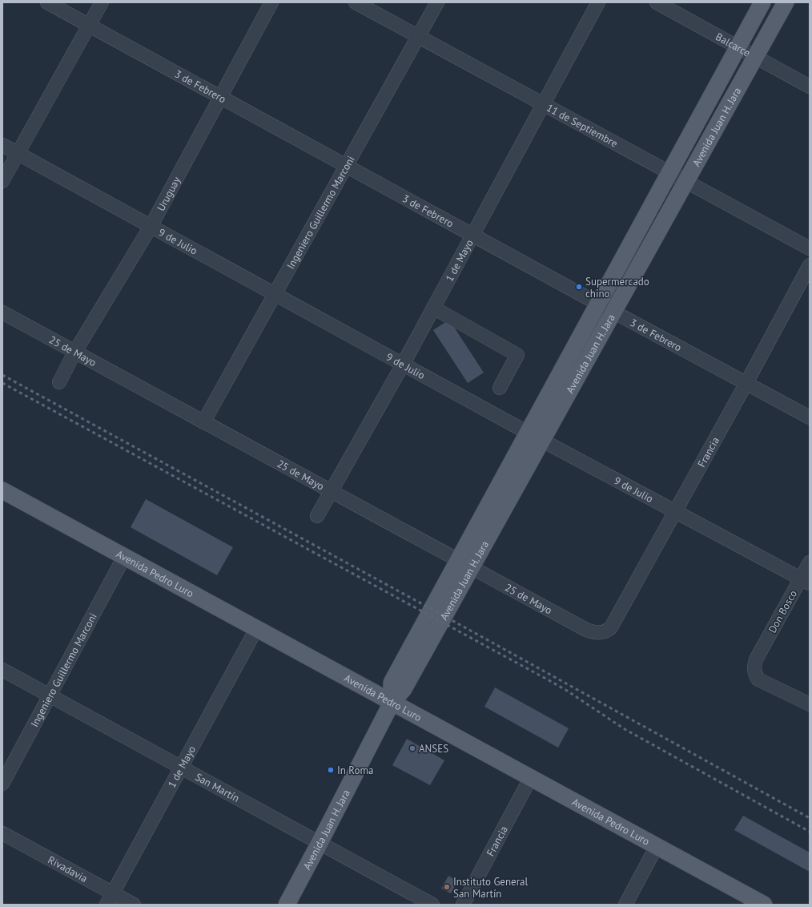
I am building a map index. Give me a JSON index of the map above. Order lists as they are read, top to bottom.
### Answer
{
  "streets": {
    "main road": ["Avenida Juan H. Jara", "Avenida Pedro Luro"],
    "street": [
      "Balcarce",
      "3 de Febrero",
      "11 de Septiembre",
      "Uruguay",
      "Ingeniero Guillermo Marconi",
      "9 de Julio",
      "1 de Mayo",
      "25 de Mayo",
      "Francia",
      "Don Bosco",
      "San Martín",
      "Rivadavia"
    ]
  },
  "crossings": [
    ["Balcarce", "Avenida Juan H. Jara"],
    ["3 de Febrero", "Avenida Juan H. Jara"],
    ["3 de Febrero", "Uruguay"],
    ["3 de Febrero", "Ingeniero Guillermo Marconi"],
    ["3 de Febrero", "1 de Mayo"],
    ["3 de Febrero", "Francia"],
    ["11 de Septiembre", "Avenida Juan H. Jara"],
    ["11 de Septiembre", "Ingeniero Guillermo Marconi"],
    ["11 de Septiembre", "1 de Mayo"],
    ["Avenida Juan H. Jara", "9 de Julio"],
    ["Avenida Juan H. Jara", "25 de Mayo"],
    ["Avenida Juan H. Jara", "Avenida Pedro Luro"],
    ["Avenida Juan H. Jara", "San Martín"],
    ["Uruguay", "9 de Julio"],
    ["Uruguay", "25 de Mayo"],
    ["Ingeniero Guillermo Marconi", "9 de Julio"],
    ["Ingeniero Guillermo Marconi", "25 de Mayo"],
    ["Ingeniero Guillermo Marconi", "Avenida Pedro Luro"],
    ["Ingeniero Guillermo Marconi", "San Martín"],
    ["9 de Julio", "1 de Mayo"],
    ["9 de Julio", "Francia"],
    ["9 de Julio", "Don Bosco"],
    ["1 de Mayo", "25 de Mayo"],
    ["1 de Mayo", "Avenida Pedro Luro"],
    ["1 de Mayo", "San Martín"],
    ["1 de Mayo", "Rivadavia"],
    ["25 de Mayo", "Francia"],
    ["Francia", "Avenida Pedro Luro"]
  ],
  "places": [
    "Supermercado chino",
    "ANSES",
    "In Roma",
    "Instituto General San Martín"
  ]
}
